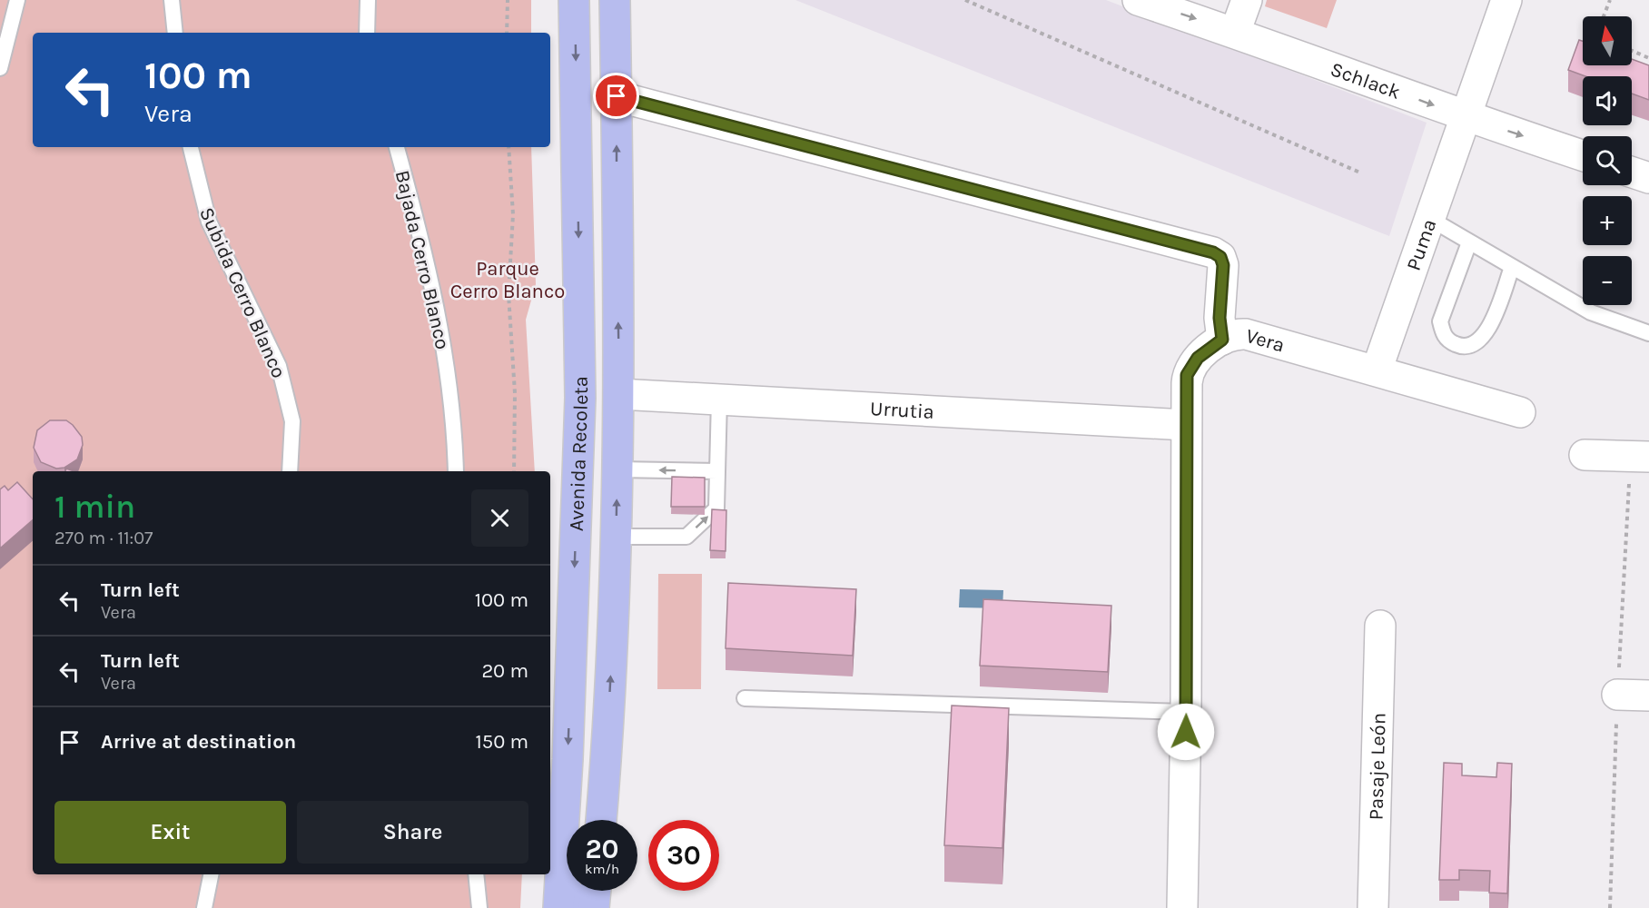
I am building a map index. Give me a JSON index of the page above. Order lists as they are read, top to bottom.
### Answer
{
  "streets": {
    "main road": ["Avenida Recoleta"],
    "street": [
      "Schlack",
      "Puma",
      "Vera",
      "Urrutia",
      "Pasaje León"
    ],
    "lane": ["Bajada Cerro Blanco", "Subida Cerro Blanco"]
  },
  "crossings": [
    ["Schlack", "Puma"],
    ["Puma", "Vera"],
    ["Vera", "Avenida Recoleta"],
    ["Urrutia", "Avenida Recoleta"]
  ],
  "one_way": ["Schlack"],
  "parks": ["Parque Cerro Blanco"],
  "north": "top",
  "page": {
    "map_buttons": ["+", "−"],
    "turn": ["100 m", "Vera"],
    "heading": ["1 min", "270 m · 11:07"],
    "list": [
      {
        "name": "Turn left",
        "note": "Vera",
        "value": "100 m"
      },
      {
        "name": "Turn left",
        "note": "Vera",
        "value": "20 m"
      },
      {
        "name": "Arrive at destination",
        "value": "150 m"
      }
    ],
    "buttons": ["Exit", "Share"],
    "speed": "20 km/h",
    "limit": "30"
  }
}
